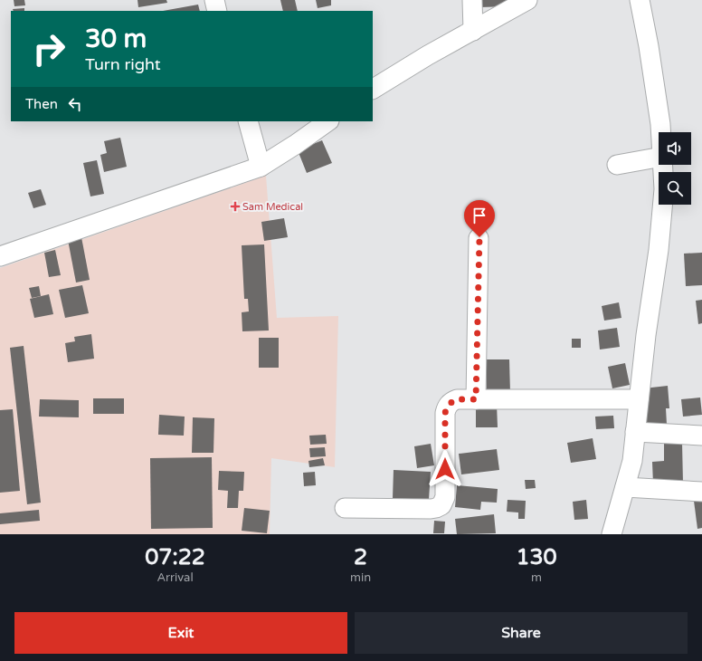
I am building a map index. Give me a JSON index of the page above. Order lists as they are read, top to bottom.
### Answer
{
  "places": {
    "health": ["Sam Medical"]
  },
  "page": {
    "turn": ["30 m", "Turn right"],
    "then": "Then",
    "eta": [
      "07:22",
      "Arrival",
      "2",
      "min",
      "130",
      "m"
    ],
    "buttons": ["Exit", "Share"]
  }
}
